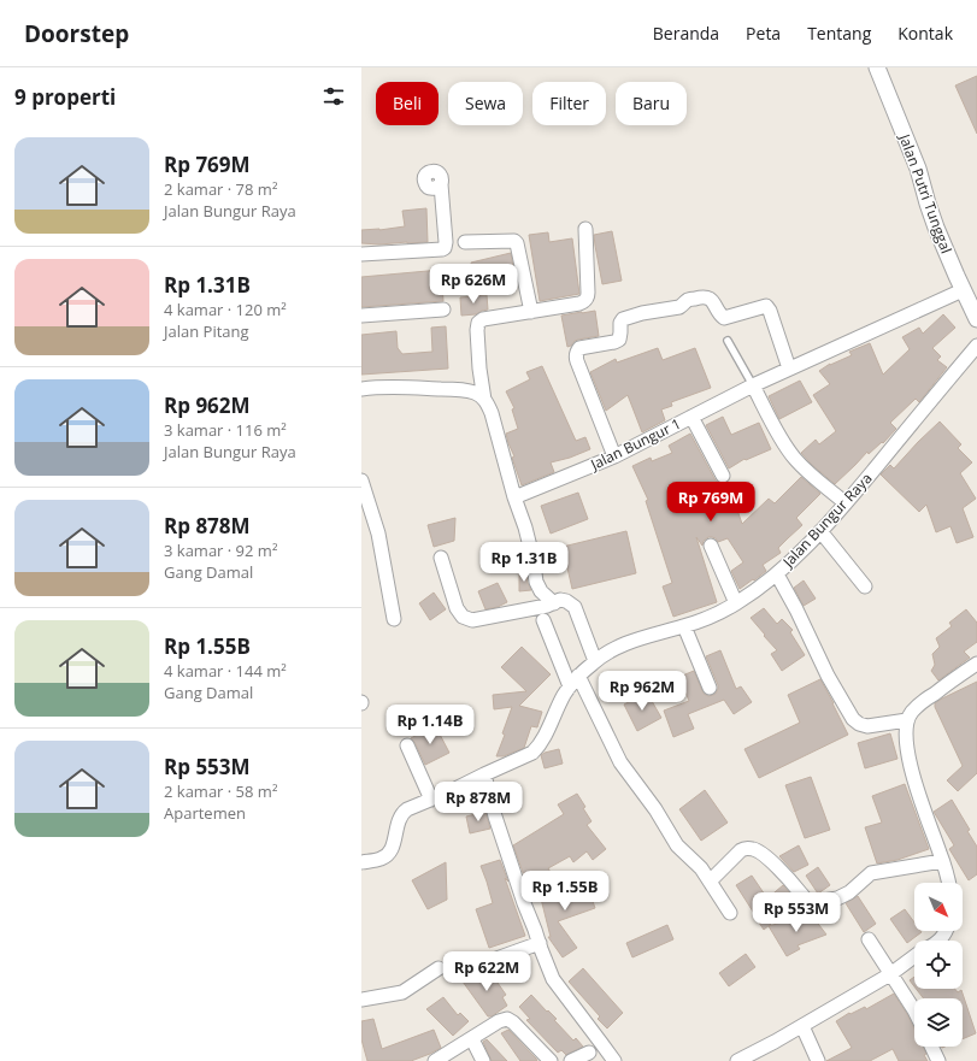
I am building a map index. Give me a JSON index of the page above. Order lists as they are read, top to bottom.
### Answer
{
  "streets": {
    "street": ["Jalan Putri Tunggal", "Jalan Bungur 1", "Jalan Bungur Raya"]
  },
  "crossings": [
    ["Jalan Putri Tunggal", "Jalan Bungur 1"]
  ],
  "north": "bottom right",
  "page": {
    "header": "Doorstep",
    "nav": [
      "Beranda",
      "Peta",
      "Tentang",
      "Kontak"
    ],
    "heading": "9 properti",
    "chip": [
      "Beli",
      "Sewa",
      "Filter",
      "Baru"
    ],
    "list": [
      {
        "name": "Rp 769M",
        "note": "2 kamar · 78 m² · Jalan Bungur Raya"
      },
      {
        "name": "Rp 1.31B",
        "note": "4 kamar · 120 m² · Jalan Pitang"
      },
      {
        "name": "Rp 962M",
        "note": "3 kamar · 116 m² · Jalan Bungur Raya"
      },
      {
        "name": "Rp 878M",
        "note": "3 kamar · 92 m² · Gang Damal"
      },
      {
        "name": "Rp 1.55B",
        "note": "4 kamar · 144 m² · Gang Damal"
      },
      {
        "name": "Rp 553M",
        "note": "2 kamar · 58 m² · Apartemen"
      }
    ],
    "price": [
      "Rp 626M",
      "Rp 769M",
      "Rp 1.31B",
      "Rp 962M",
      "Rp 1.14B",
      "Rp 878M",
      "Rp 1.55B",
      "Rp 553M",
      "Rp 622M"
    ]
  }
}
